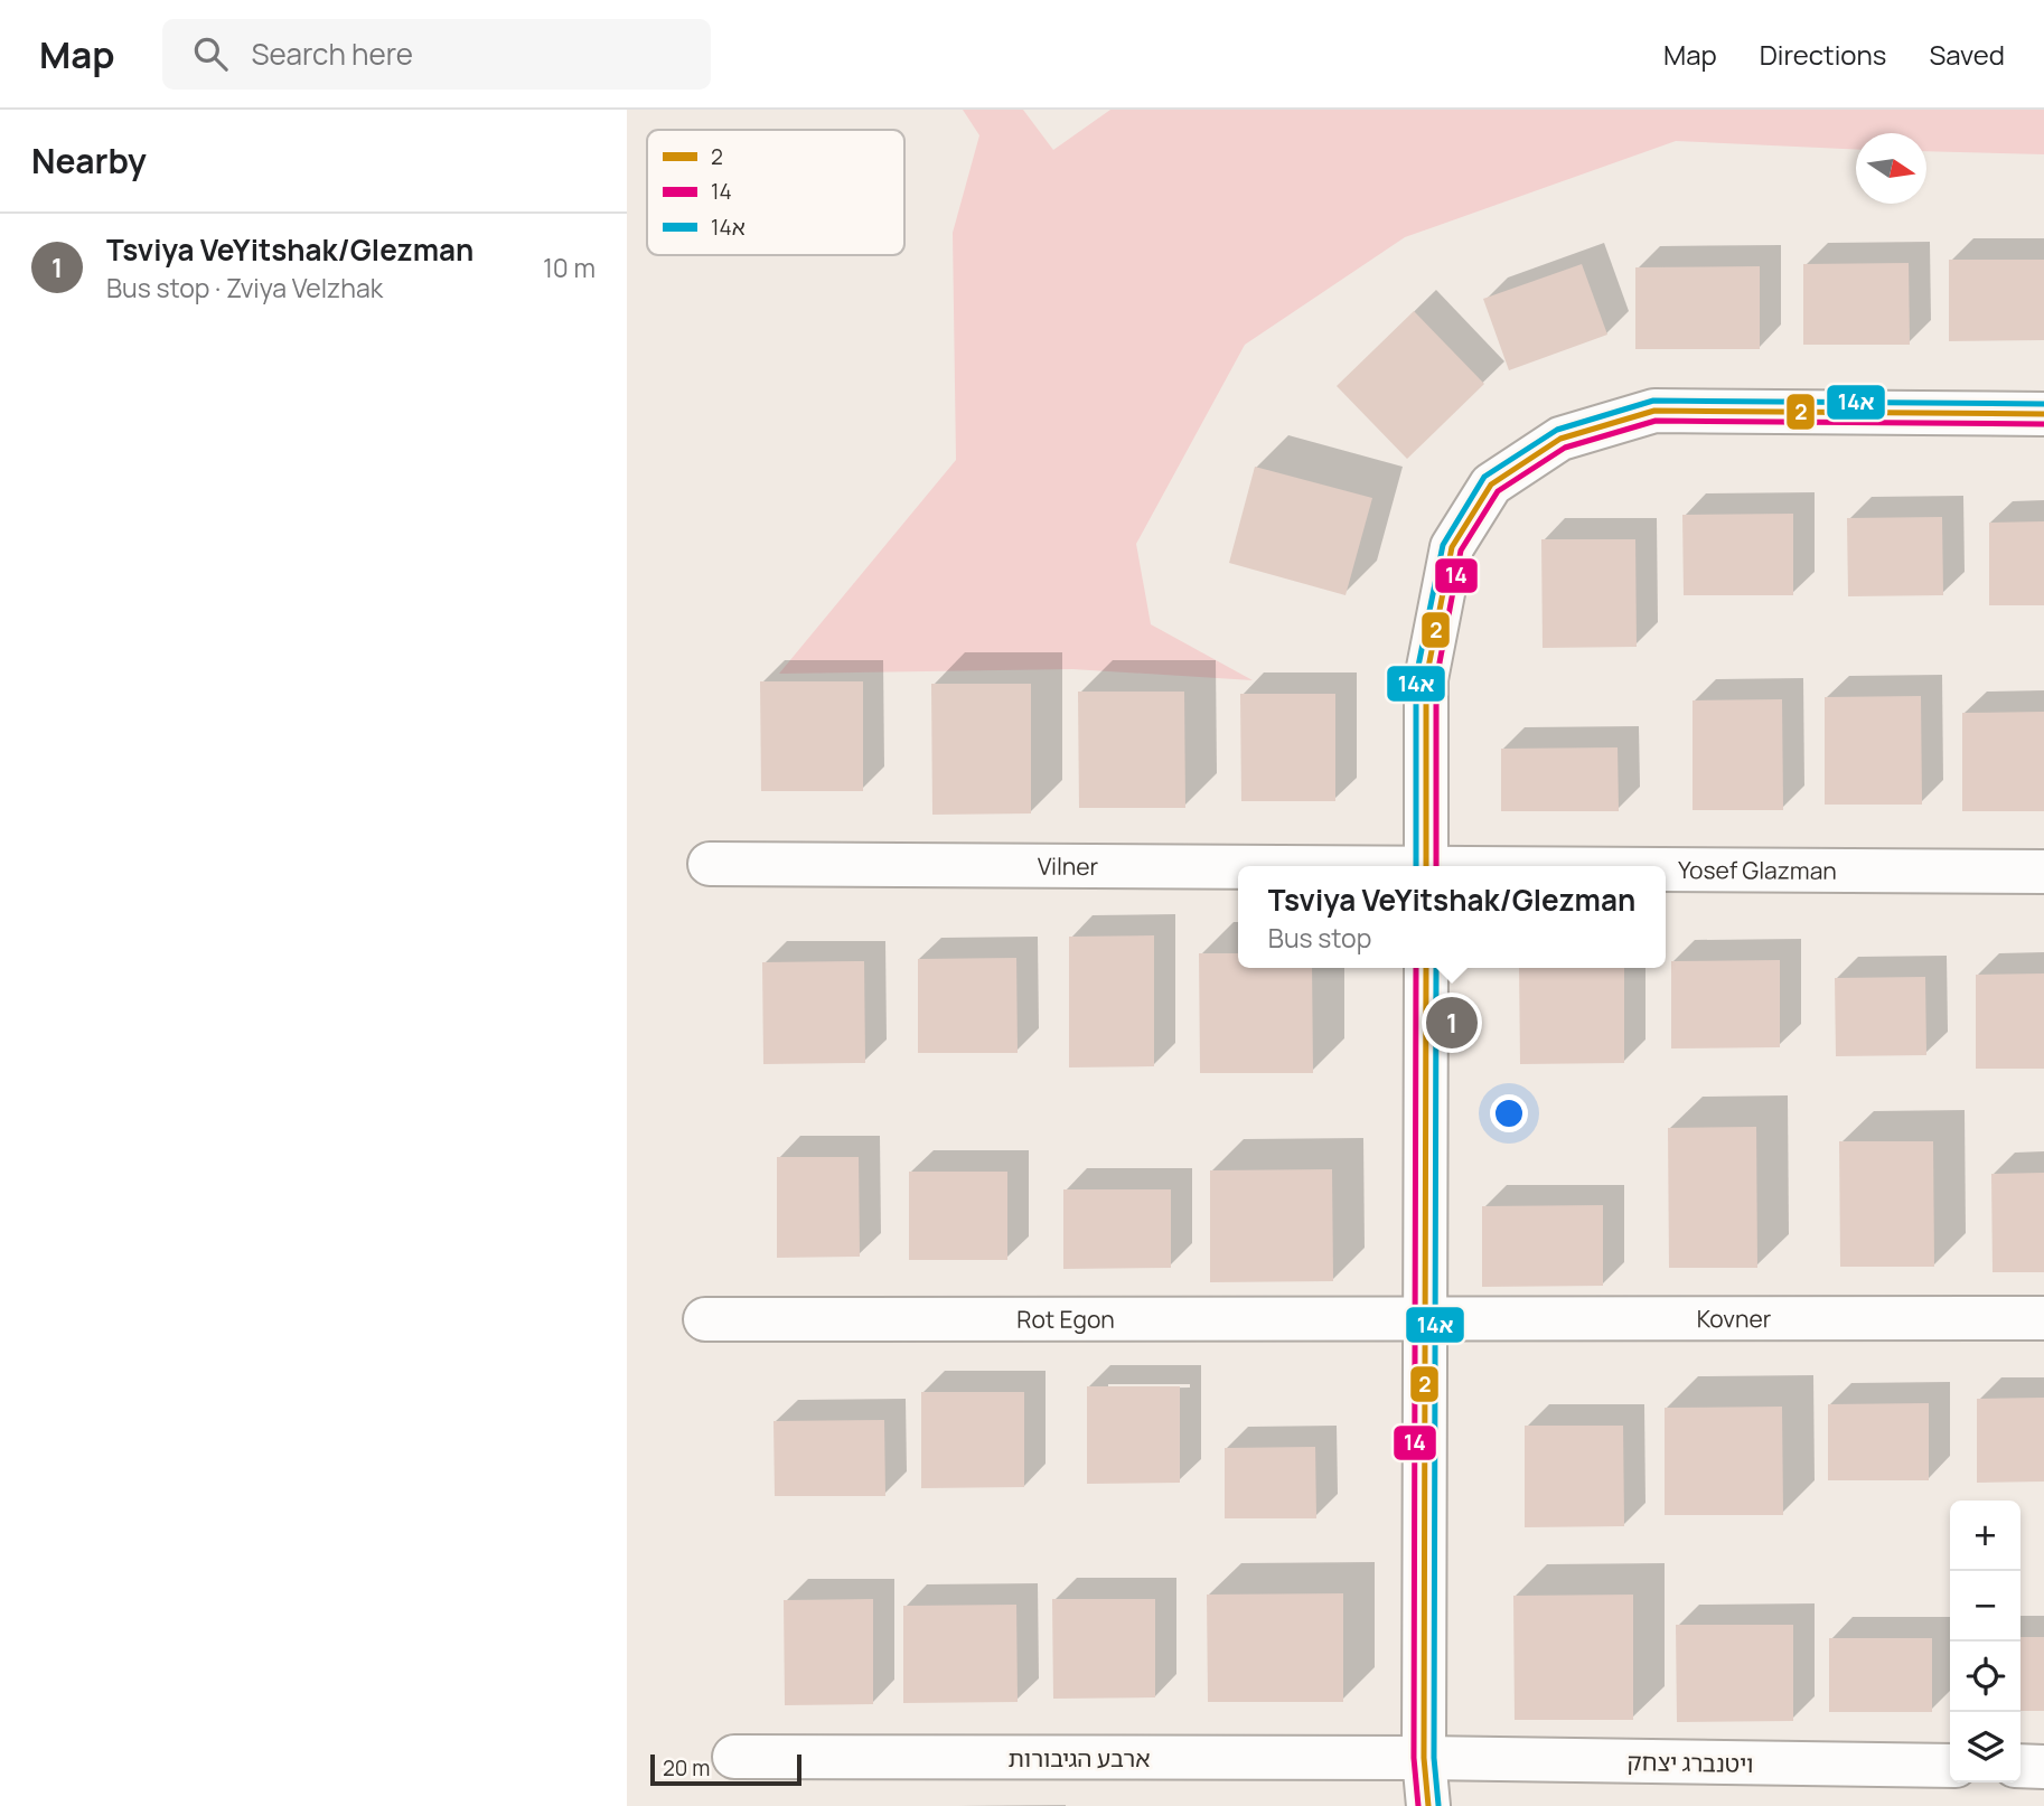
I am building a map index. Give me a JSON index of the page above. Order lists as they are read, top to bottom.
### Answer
{
  "streets": {
    "street": [
      "Vilner",
      "Yosef Glazman",
      "Kovner",
      "Rot Egon",
      "ארבע הגיבורות",
      "ויטנברג יצחק"
    ]
  },
  "crossings": [
    ["Kovner", "Rot Egon"],
    ["ארבע הגיבורות", "ויטנברג יצחק"]
  ],
  "lines": ["transit line 14א", "transit line 2", "transit line 14"],
  "legend": ["2", "14", "14א"],
  "scale_bar": "20 m",
  "north": "right",
  "page": {
    "header": "Map",
    "search": "Search here",
    "nav": ["Map", "Directions", "Saved"],
    "heading": "Nearby",
    "list": [
      {
        "mark": "1",
        "name": "Tsviya VeYitshak/Glezman",
        "note": "Bus stop · Zviya VeIzhak",
        "value": "10 m"
      }
    ],
    "popup": ["Tsviya VeYitshak/Glezman", "Bus stop"],
    "pins": "1",
    "map_buttons": ["+", "−"],
    "scale": "20 m"
  }
}
